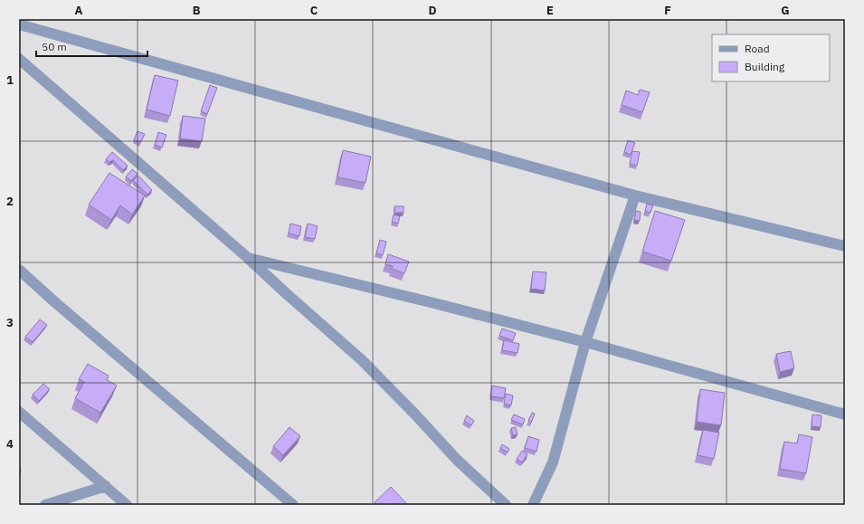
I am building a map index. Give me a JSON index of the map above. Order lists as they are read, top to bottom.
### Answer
{
  "legend": ["Road", "Building"],
  "scale_bar": "50 m",
  "grid": {
    "columns": [
      "A",
      "B",
      "C",
      "D",
      "E",
      "F",
      "G"
    ],
    "rows": [
      "1",
      "2",
      "3",
      "4"
    ]
  }
}
